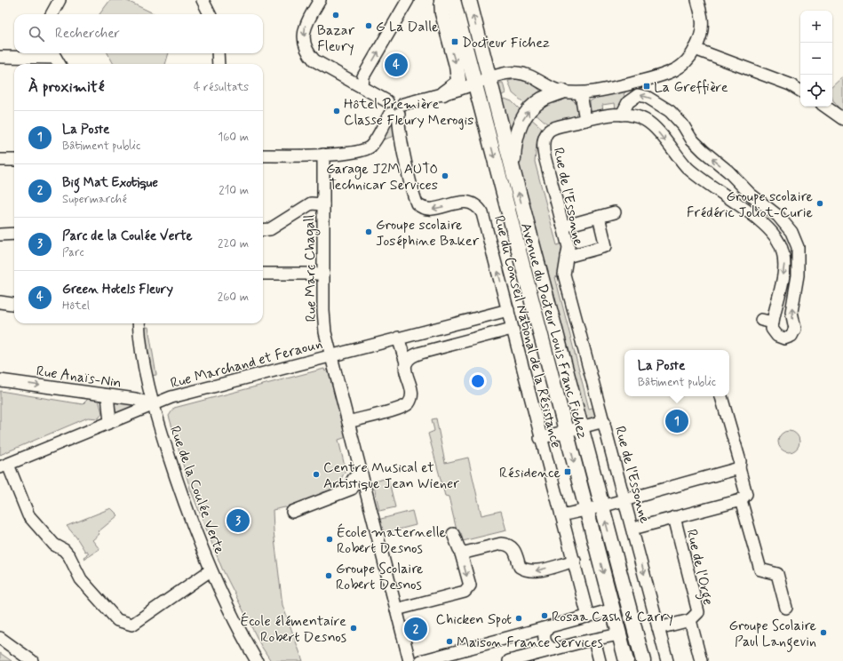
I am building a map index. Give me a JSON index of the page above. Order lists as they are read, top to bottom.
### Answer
{
  "streets": {
    "main road": ["Avenue du Docteur Louis Franc Fichez"],
    "street": [
      "Rue de l'Essonne",
      "Rue Marc Chagall",
      "Rue du Conseil National de la Résistance",
      "Rue Marchand et Feraoun",
      "Rue Anaïs-Nin",
      "Rue de la Coulée Verte",
      "Rue de l'Orge"
    ]
  },
  "crossings": [
    ["Rue Marc Chagall", "Rue Marchand et Feraoun"],
    ["Rue du Conseil National de la Résistance", "Rue Marchand et Feraoun"],
    ["Rue Marchand et Feraoun", "Rue Anaïs-Nin"],
    ["Rue Marchand et Feraoun", "Rue de la Coulée Verte"],
    ["Rue Anaïs-Nin", "Rue de la Coulée Verte"]
  ],
  "one_way": ["Rue de l'Essonne", "Rue du Conseil National de la Résistance", "Rue Anaïs-Nin"],
  "places": {
    "other": [
      "Bazar Fleury",
      "G La Dalle",
      "Hôtel Première Classe Fleury Merogis",
      "Garage J2M AUTO Technicar Services",
      "Groupe scolaire Frédéric Joliot-Curie",
      "Groupe scolaire Joséphine Baker",
      "Centre Musical et Artistique Jean Wiener",
      "École maternelle Robert Desnos",
      "Groupe Scolaire Robert Desnos",
      "Rosaa Cash & Carry",
      "Chicken Spot",
      "École élémentaire Robert Desnos",
      "Groupe Scolaire Paul Langevin",
      "Maison France Services"
    ],
    "transit": ["Docteur Fichez", "La Greffière", "Résidence"]
  },
  "page": {
    "map_buttons": ["+", "−"],
    "search": "Rechercher",
    "pins": [
      "4",
      "1",
      "3",
      "2"
    ],
    "heading": ["À proximité", "4 résultats"],
    "list": [
      {
        "mark": "1",
        "name": "La Poste",
        "note": "Bâtiment public",
        "value": "160 m"
      },
      {
        "mark": "2",
        "name": "Big Mat Exotique",
        "note": "Supermarché",
        "value": "210 m"
      },
      {
        "mark": "3",
        "name": "Parc de la Coulée Verte",
        "note": "Parc",
        "value": "220 m"
      },
      {
        "mark": "4",
        "name": "Green Hotels Fleury",
        "note": "Hôtel",
        "value": "260 m"
      }
    ],
    "popup": ["La Poste", "Bâtiment public"]
  }
}
